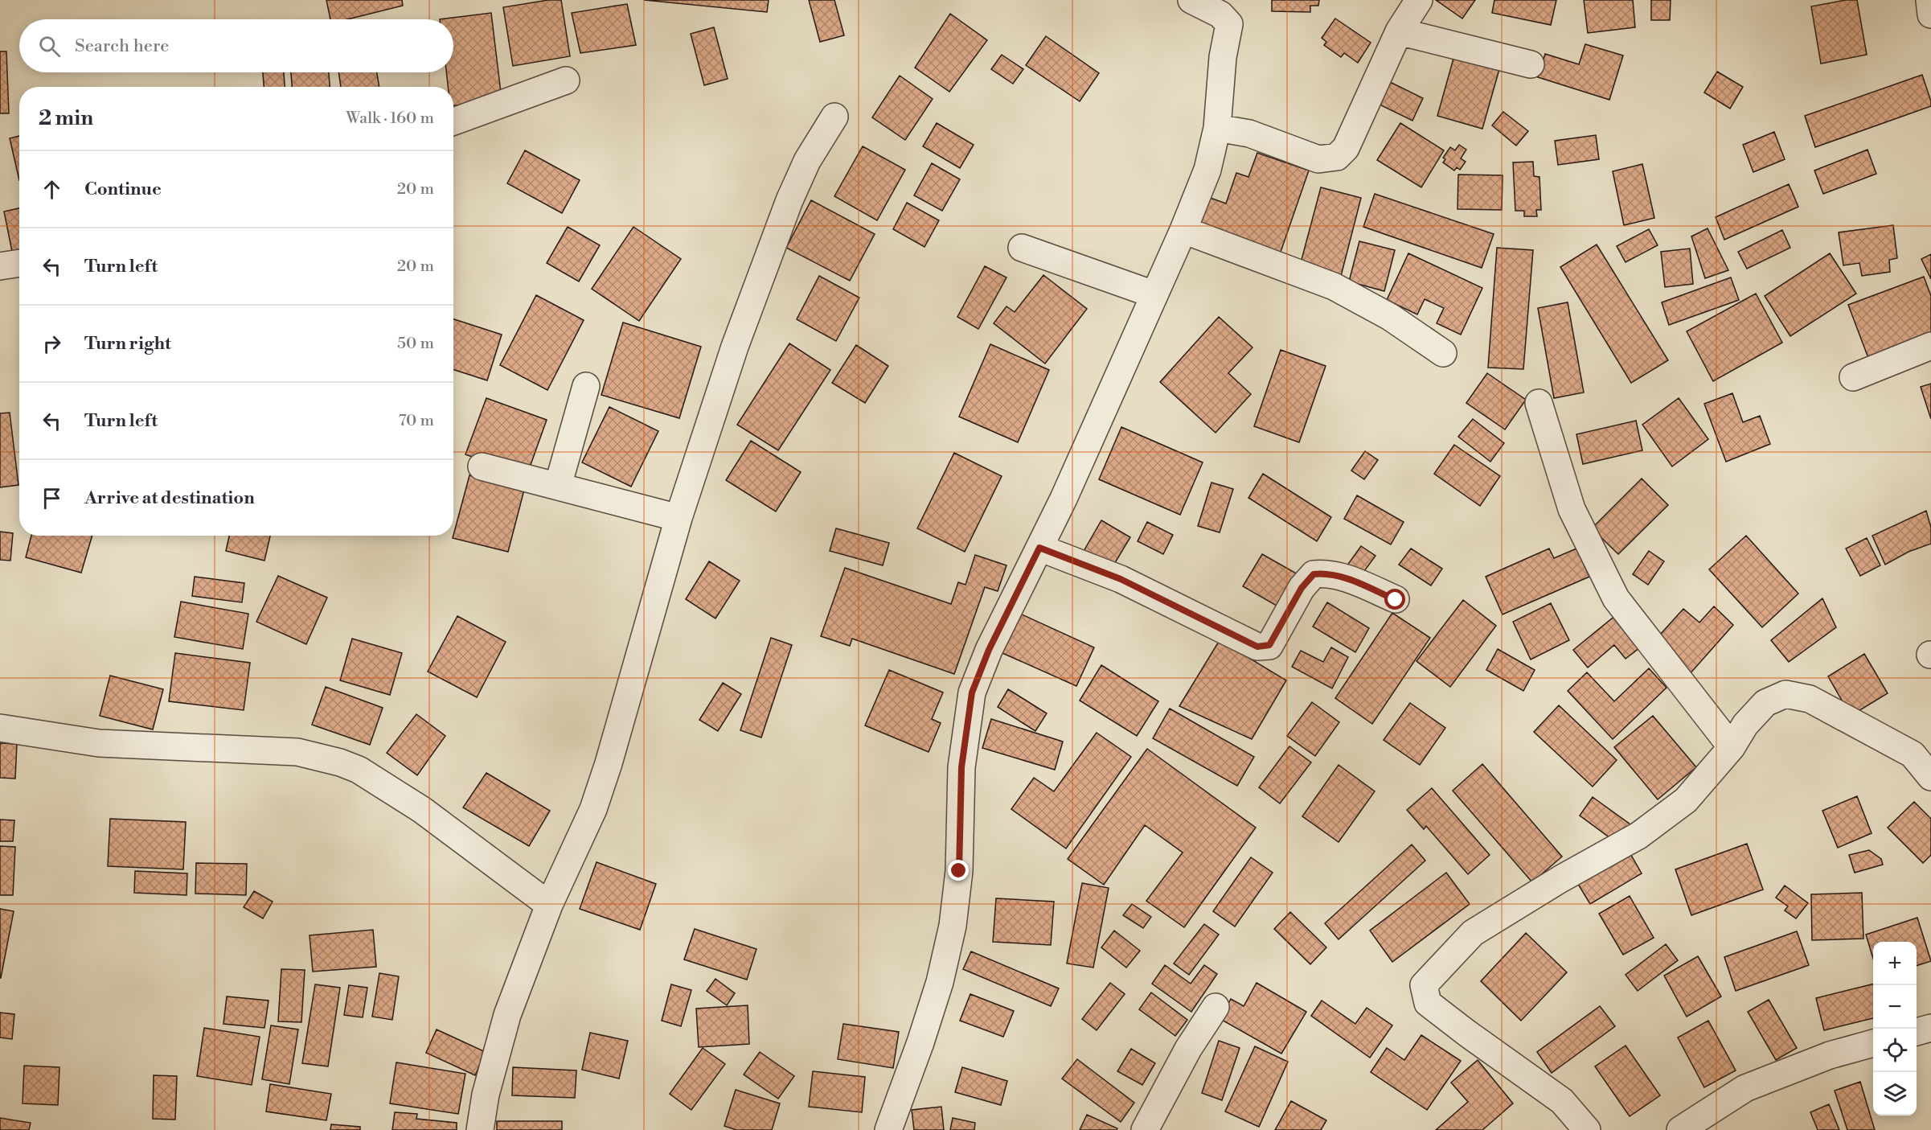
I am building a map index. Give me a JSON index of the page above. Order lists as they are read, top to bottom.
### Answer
{
  "page": {
    "search": "Search here",
    "heading": ["2 min", "Walk · 160 m"],
    "list": [
      ["Continue", "20 m"],
      ["Turn left", "20 m"],
      ["Turn right", "50 m"],
      ["Turn left", "70 m"],
      "Arrive at destination"
    ],
    "map_buttons": ["+", "−"]
  }
}
